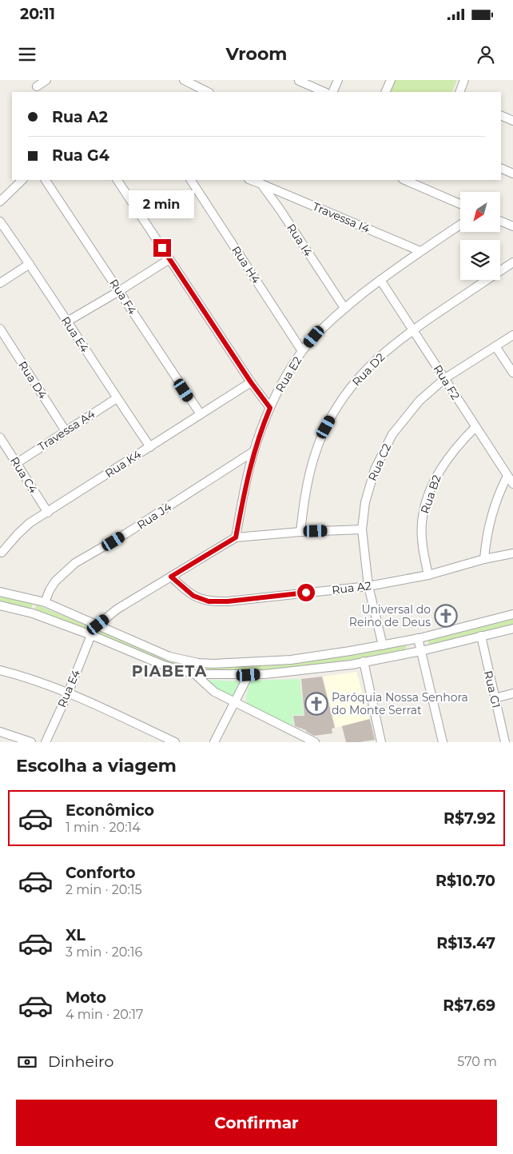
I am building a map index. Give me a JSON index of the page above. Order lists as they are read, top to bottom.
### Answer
{
  "streets": {
    "street": [
      "Travessa I4",
      "Rua I4",
      "Rua H4",
      "Rua F4",
      "Rua E4",
      "Rua D2",
      "Rua E2",
      "Rua D4",
      "Rua F2",
      "Travessa A4",
      "Rua C2",
      "Rua K4",
      "Rua C4",
      "Rua B2",
      "Rua J4",
      "Rua A2",
      "Rua G1"
    ]
  },
  "crossings": [
    ["Travessa I4", "Rua I4"],
    ["Travessa I4", "Rua E2"],
    ["Rua I4", "Rua E2"],
    ["Rua H4", "Rua E2"],
    ["Rua F4", "Rua K4"],
    ["Rua E4", "Travessa A4"],
    ["Rua E4", "Rua K4"],
    ["Rua D2", "Rua F2"],
    ["Rua E2", "Rua F2"],
    ["Rua E2", "Rua J4"],
    ["Rua D4", "Travessa A4"],
    ["Rua F2", "Rua C2"],
    ["Rua F2", "Rua B2"],
    ["Travessa A4", "Rua C4"],
    ["Rua C2", "Rua A2"],
    ["Rua K4", "Rua C4"],
    ["Rua B2", "Rua A2"]
  ],
  "districts": ["PIABETA"],
  "places": {
    "church": ["Universal do Reino de Deus", "Paróquia Nossa Senhora do Monte Serrat"]
  },
  "north": "bottom left",
  "page": {
    "status": "20:11",
    "header": "Vroom",
    "banner": ["Rua A2", "Rua G4"],
    "bubble": "2 min",
    "heading": "Escolha a viagem",
    "list": [
      {
        "name": "Econômico",
        "note": "1 min · 20:14",
        "value": "R$7.92"
      },
      {
        "name": "Conforto",
        "note": "2 min · 20:15",
        "value": "R$10.70"
      },
      {
        "name": "XL",
        "note": "3 min · 20:16",
        "value": "R$13.47"
      },
      {
        "name": "Moto",
        "note": "4 min · 20:17",
        "value": "R$7.69"
      }
    ],
    "pay": ["Dinheiro", "570 m"],
    "buttons": "Confirmar"
  }
}
